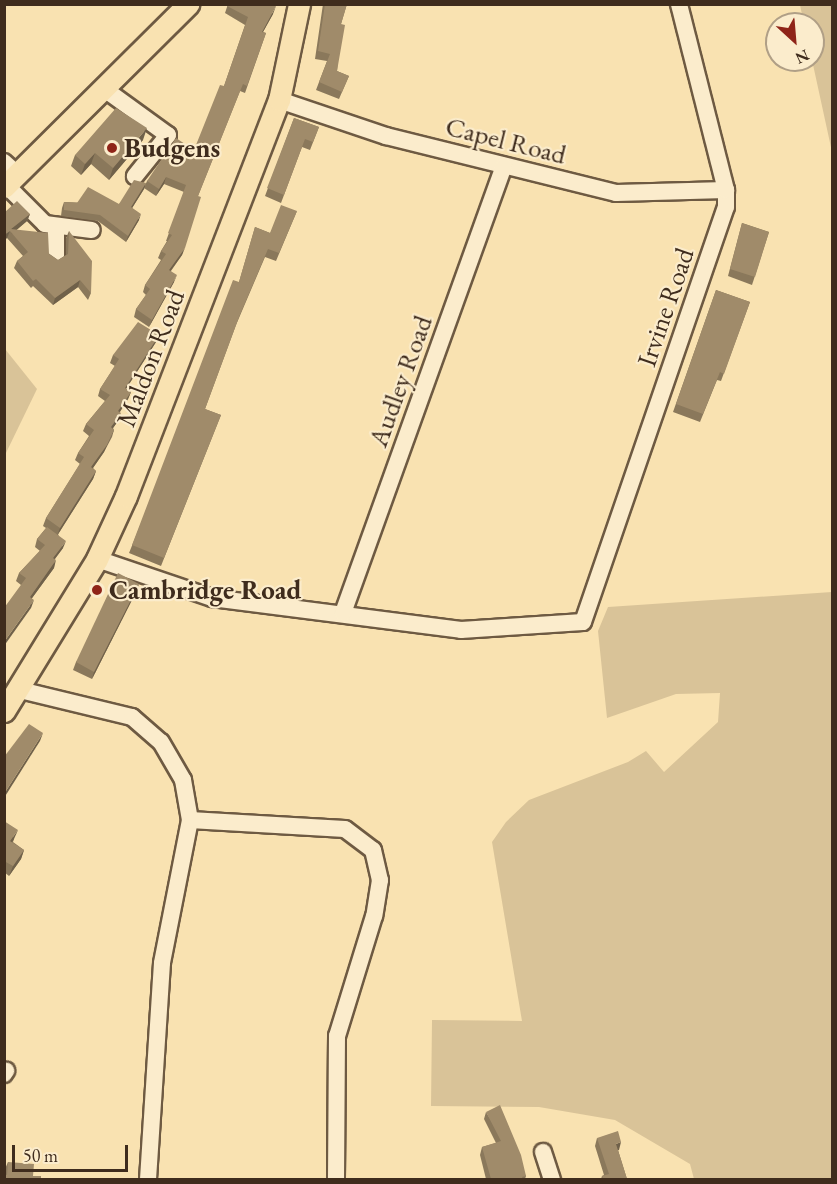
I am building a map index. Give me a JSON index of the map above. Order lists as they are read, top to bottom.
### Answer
{
  "streets": {
    "main road": ["Maldon Road"],
    "street": ["Capel Road", "Irvine Road", "Audley Road"]
  },
  "crossings": [
    ["Capel Road", "Irvine Road"],
    ["Capel Road", "Maldon Road"],
    ["Capel Road", "Audley Road"],
    ["Irvine Road", "Audley Road"]
  ],
  "places": ["Budgens", "Cambridge Road"],
  "scale_bar": "50 m",
  "north": "bottom right"
}
